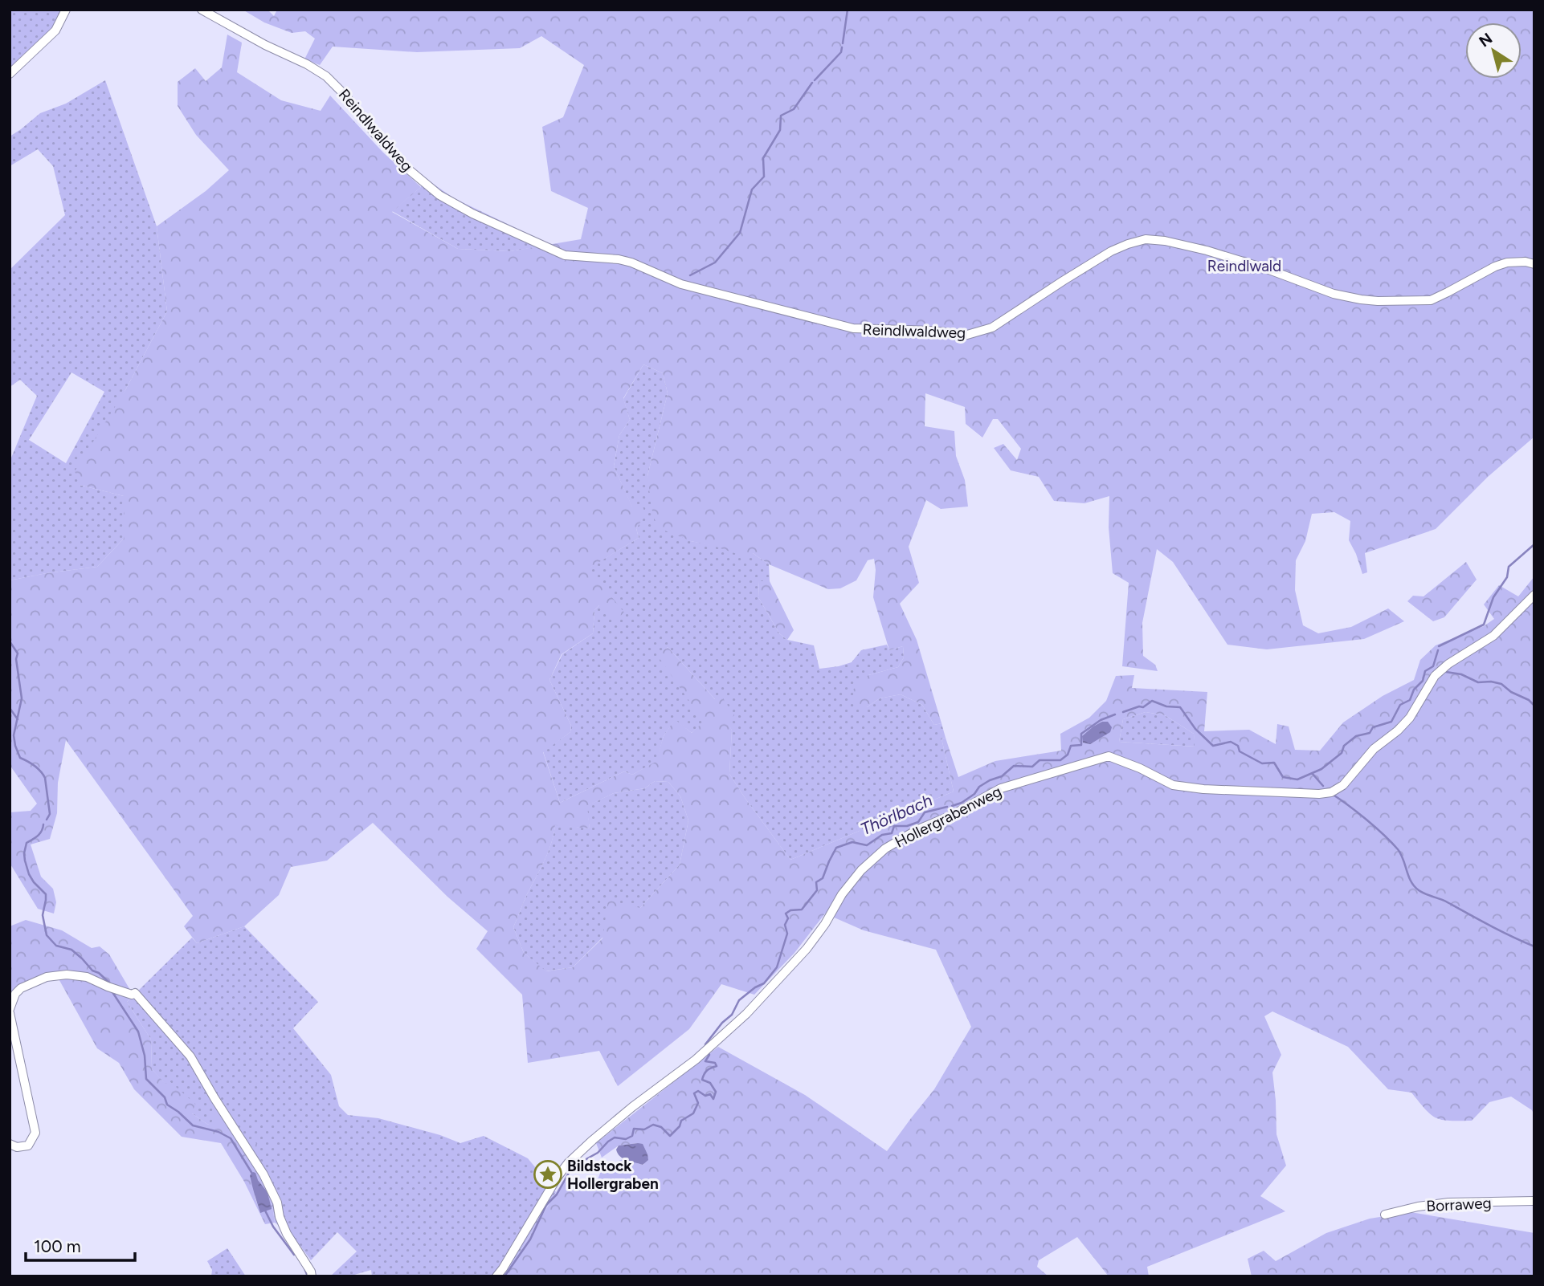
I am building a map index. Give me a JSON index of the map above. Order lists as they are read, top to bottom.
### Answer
{
  "streets": {
    "street": ["Reindlwaldweg", "Hollergrabenweg", "Borraweg"]
  },
  "water": ["Thörlbach"],
  "parks": ["Reindlwald"],
  "places": {
    "place": ["Bildstock Hollergraben"]
  },
  "scale_bar": "100 m",
  "north": "top left"
}
